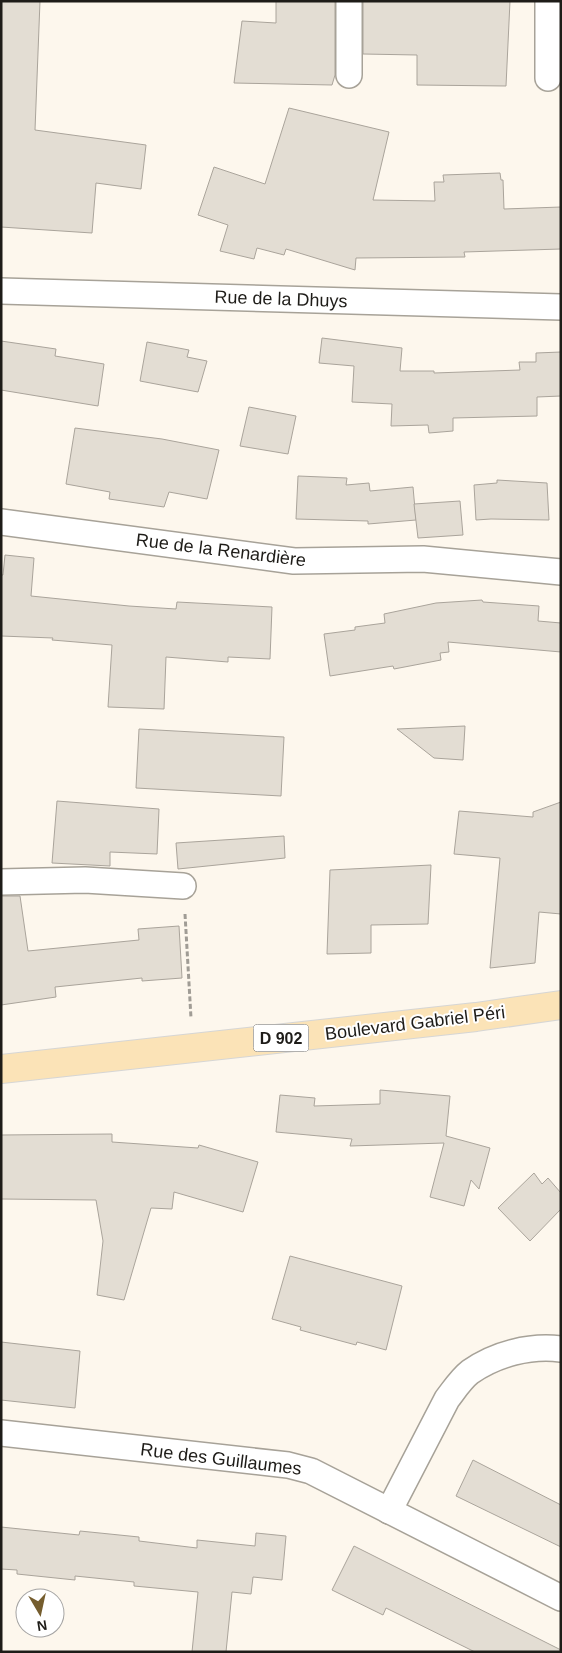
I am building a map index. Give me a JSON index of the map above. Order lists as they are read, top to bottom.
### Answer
{
  "streets": {
    "main road": ["Boulevard Gabriel Péri", "D 902"],
    "street": ["Rue de la Dhuys", "Rue de la Renardière", "Rue des Guillaumes"]
  },
  "north": "bottom"
}
